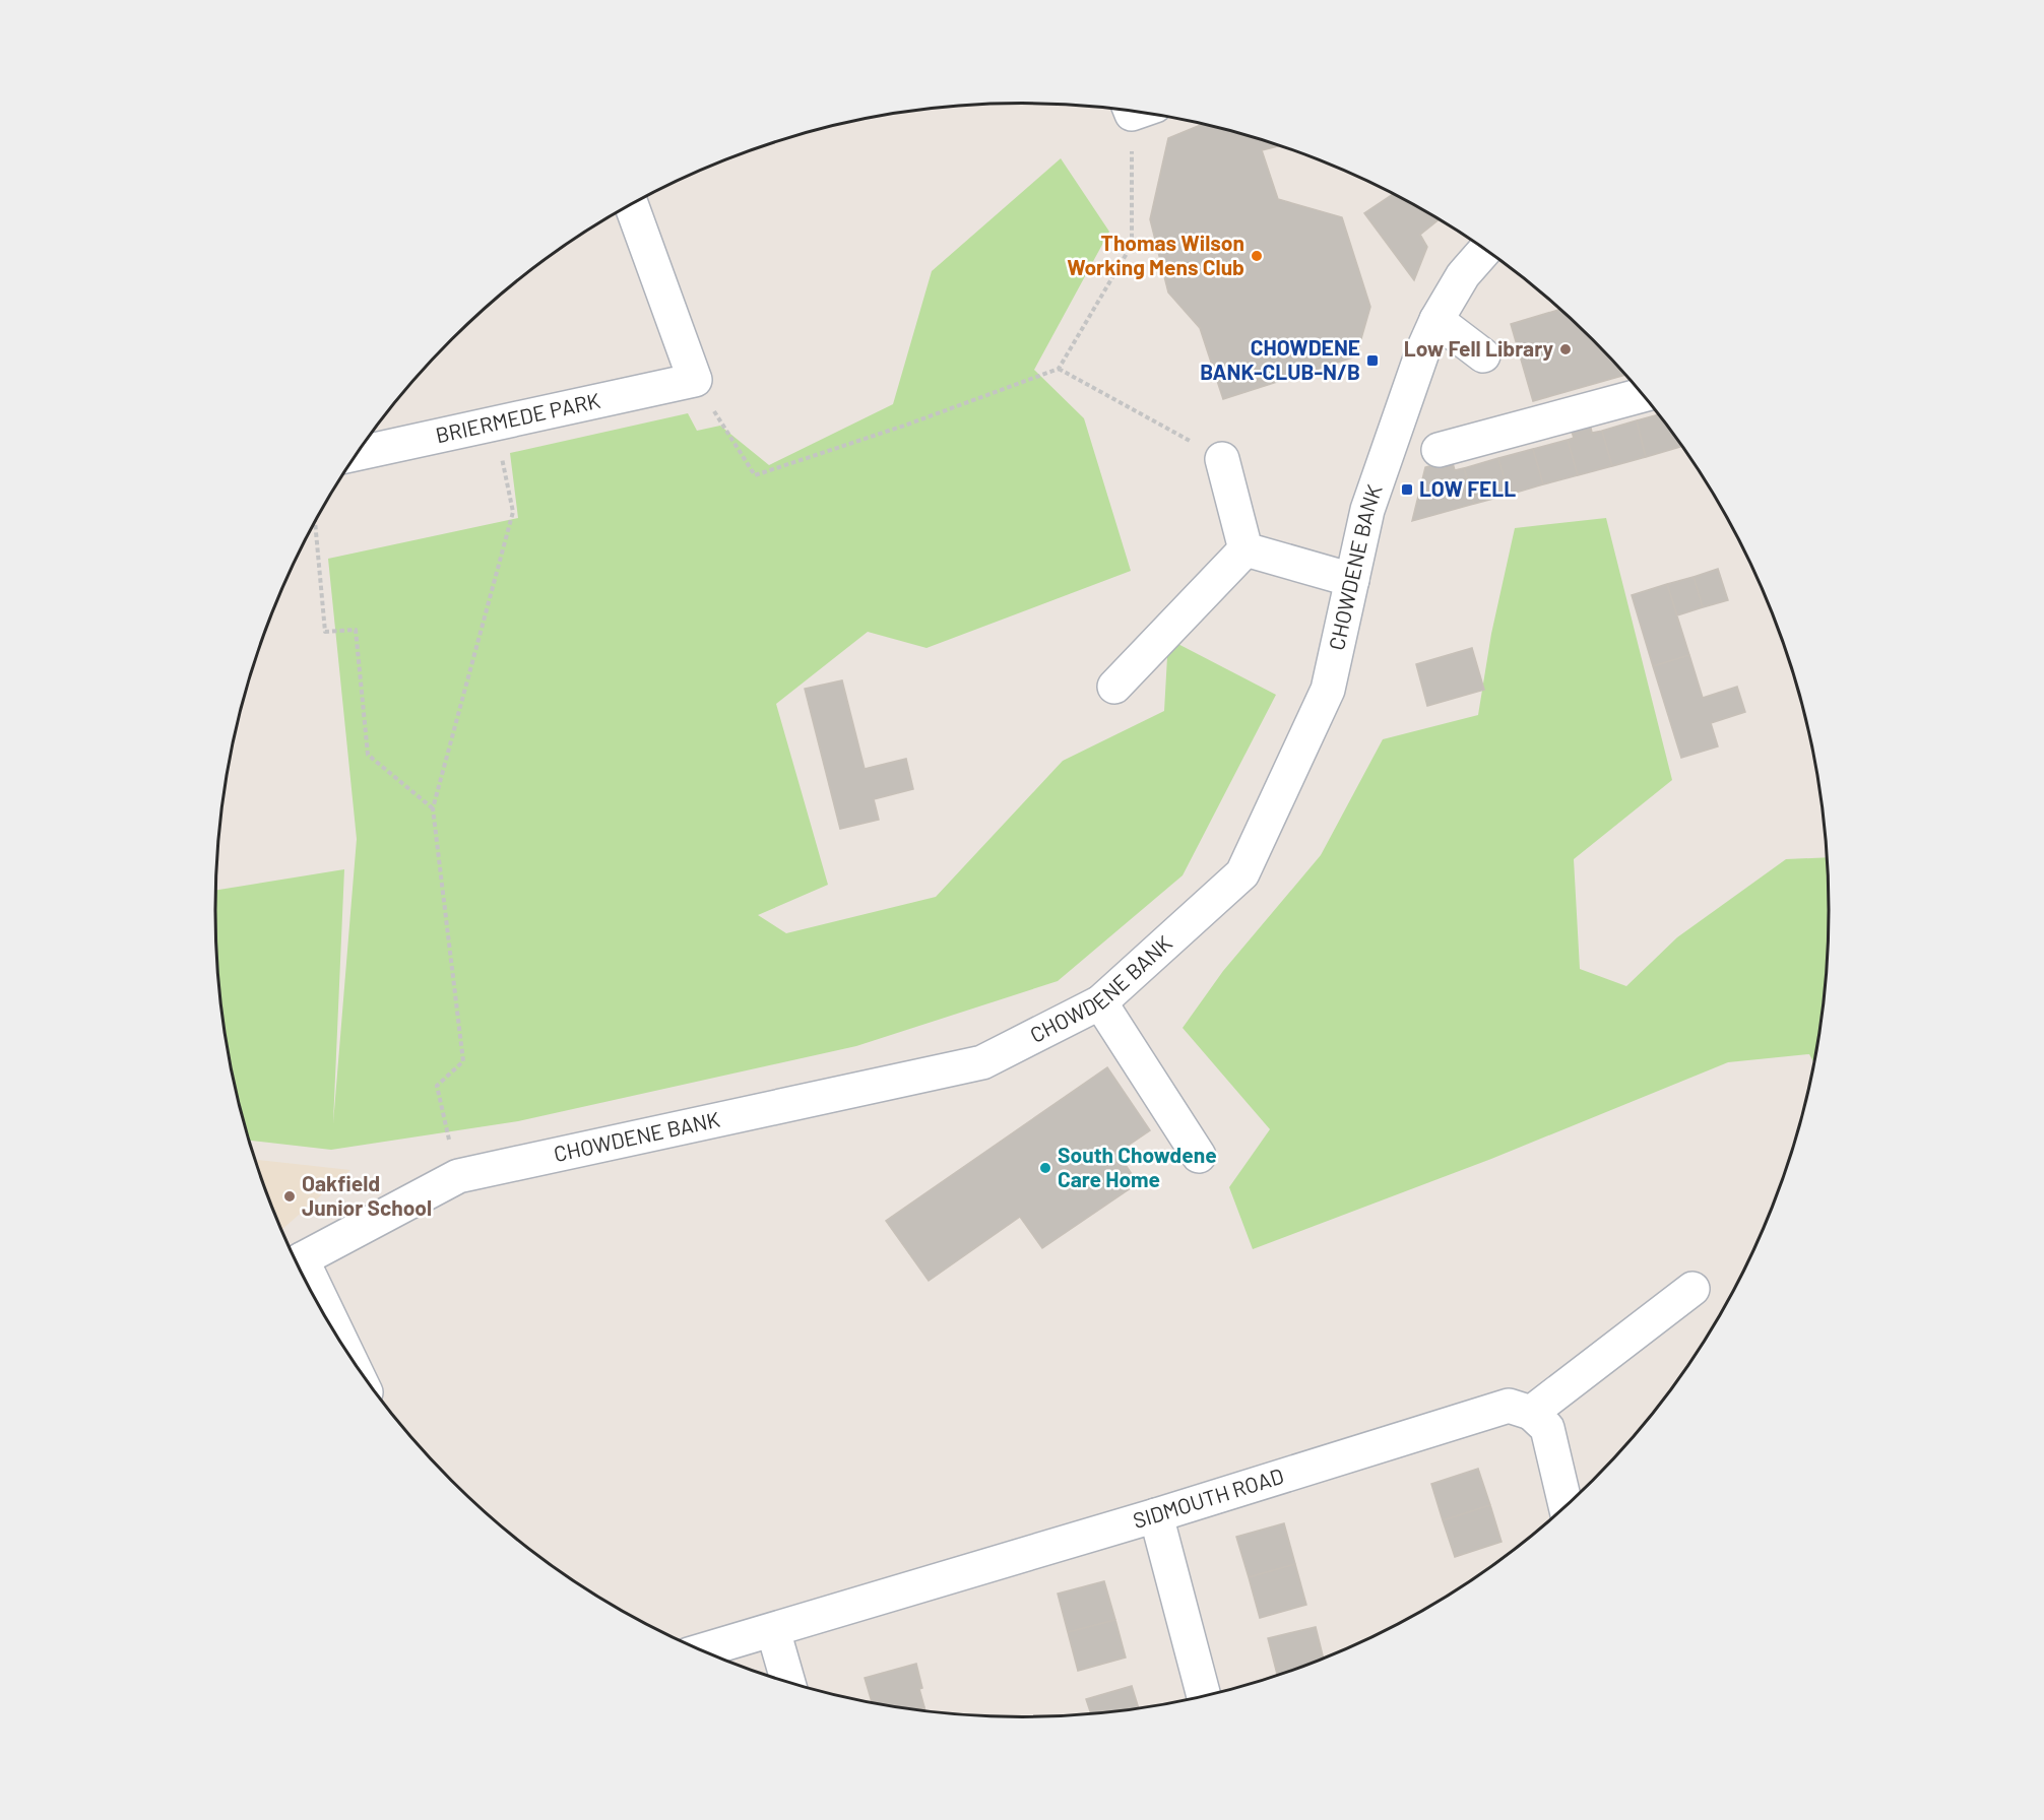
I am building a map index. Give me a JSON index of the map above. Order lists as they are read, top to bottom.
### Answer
{
  "streets": {
    "street": ["BRIERMEDE PARK", "CHOWDENE BANK", "SIDMOUTH ROAD"]
  },
  "places": {
    "other": [
      "Thomas Wilson Working Mens Club",
      "Low Fell Library",
      "South Chowdene Care Home",
      "Oakfield Junior School"
    ],
    "transit": ["CHOWDENE BANK-CLUB-N/B", "LOW FELL"]
  }
}
